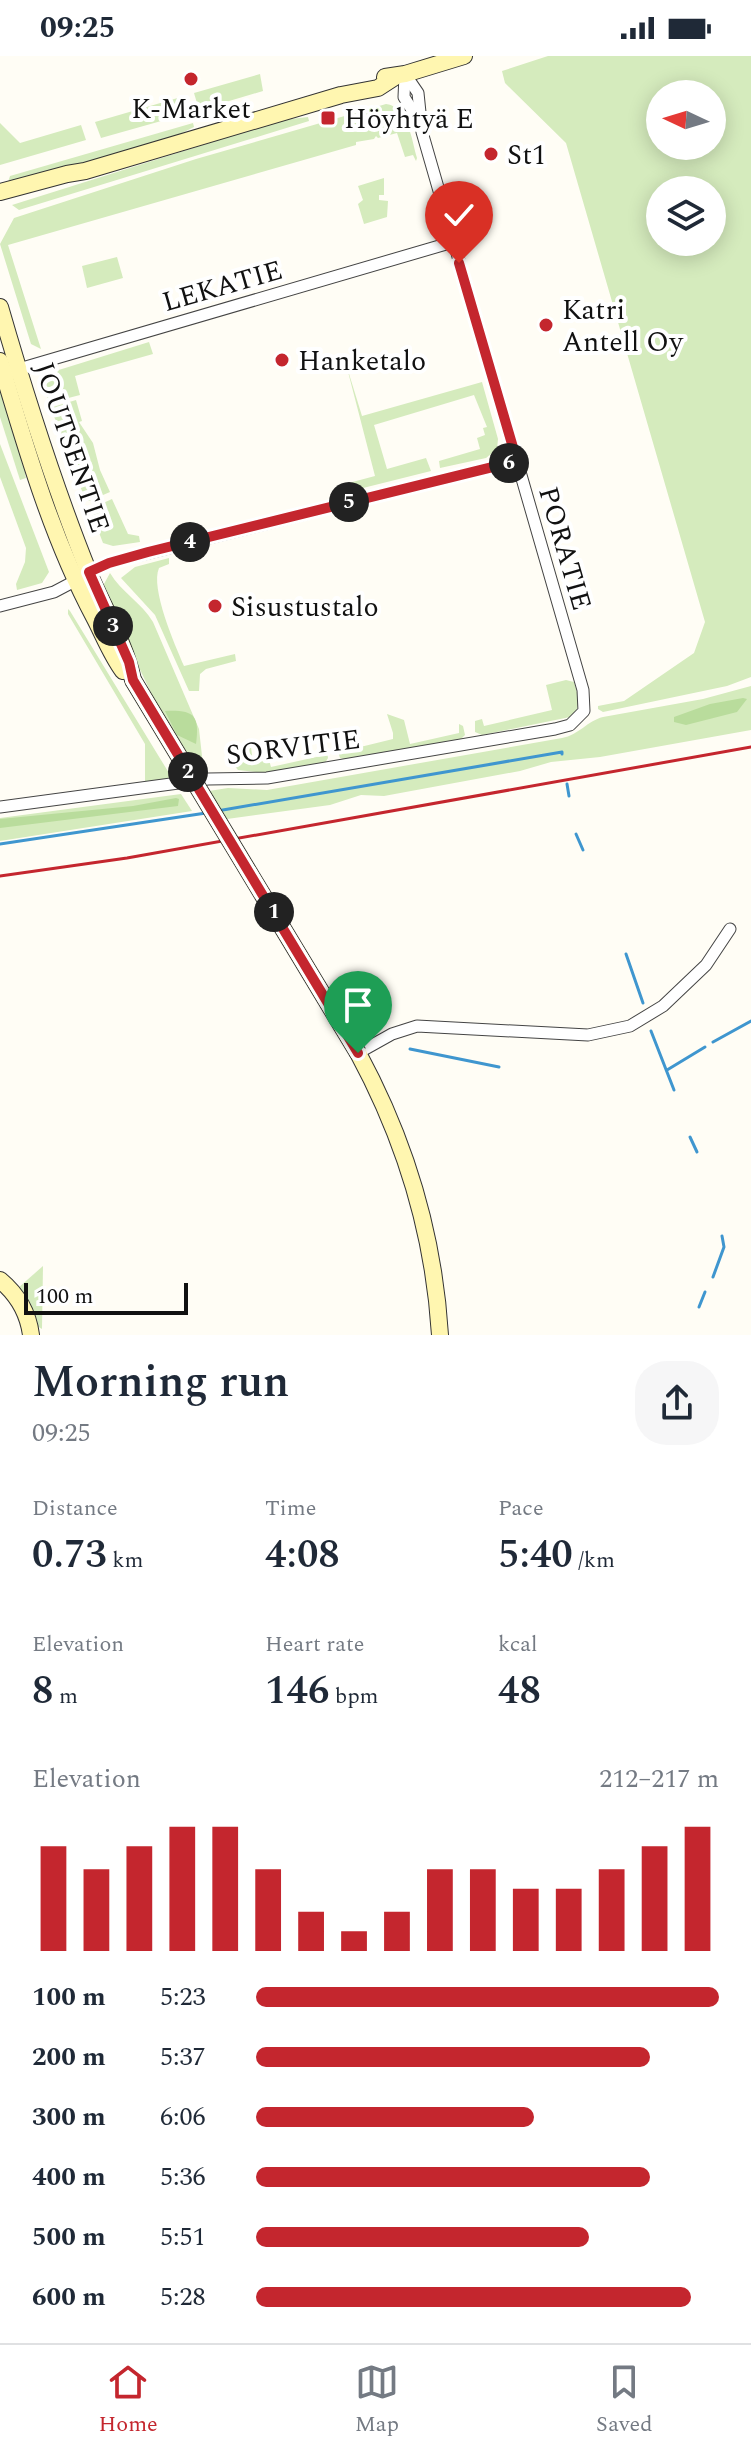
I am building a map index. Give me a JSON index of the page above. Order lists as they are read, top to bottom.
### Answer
{
  "streets": {
    "main road": ["JOUTSENTIE"],
    "street": ["LEKATIE", "PORATIE", "SORVITIE"]
  },
  "crossings": [
    ["LEKATIE", "JOUTSENTIE"],
    ["LEKATIE", "PORATIE"],
    ["PORATIE", "SORVITIE"]
  ],
  "places": {
    "other": [
      "K-Market",
      "St1",
      "Katri Antell Oy",
      "Hanketalo",
      "Sisustustalo"
    ],
    "transit": ["Höyhtyä E"]
  },
  "scale_bar": "100 m",
  "north": "left",
  "page": {
    "status": "09:25",
    "pins": [
      "6",
      "5",
      "4",
      "3",
      "2",
      "1"
    ],
    "scale": "100 m",
    "heading": ["Morning run", "09:25"],
    "stats": [
      ["Distance", "0.73 km"],
      ["Time", "4:08"],
      ["Pace", "5:40 /km"],
      ["Elevation", "8 m"],
      ["Heart rate", "146 bpm"],
      ["kcal", "48"]
    ],
    "chart": ["Elevation", "212–217 m"],
    "list": [
      {
        "name": "100 m",
        "note": "5:23"
      },
      {
        "name": "200 m",
        "note": "5:37"
      },
      {
        "name": "300 m",
        "note": "6:06"
      },
      {
        "name": "400 m",
        "note": "5:36"
      },
      {
        "name": "500 m",
        "note": "5:51"
      },
      {
        "name": "600 m",
        "note": "5:28"
      }
    ],
    "tabs": ["Home", "Map", "Saved"]
  }
}
